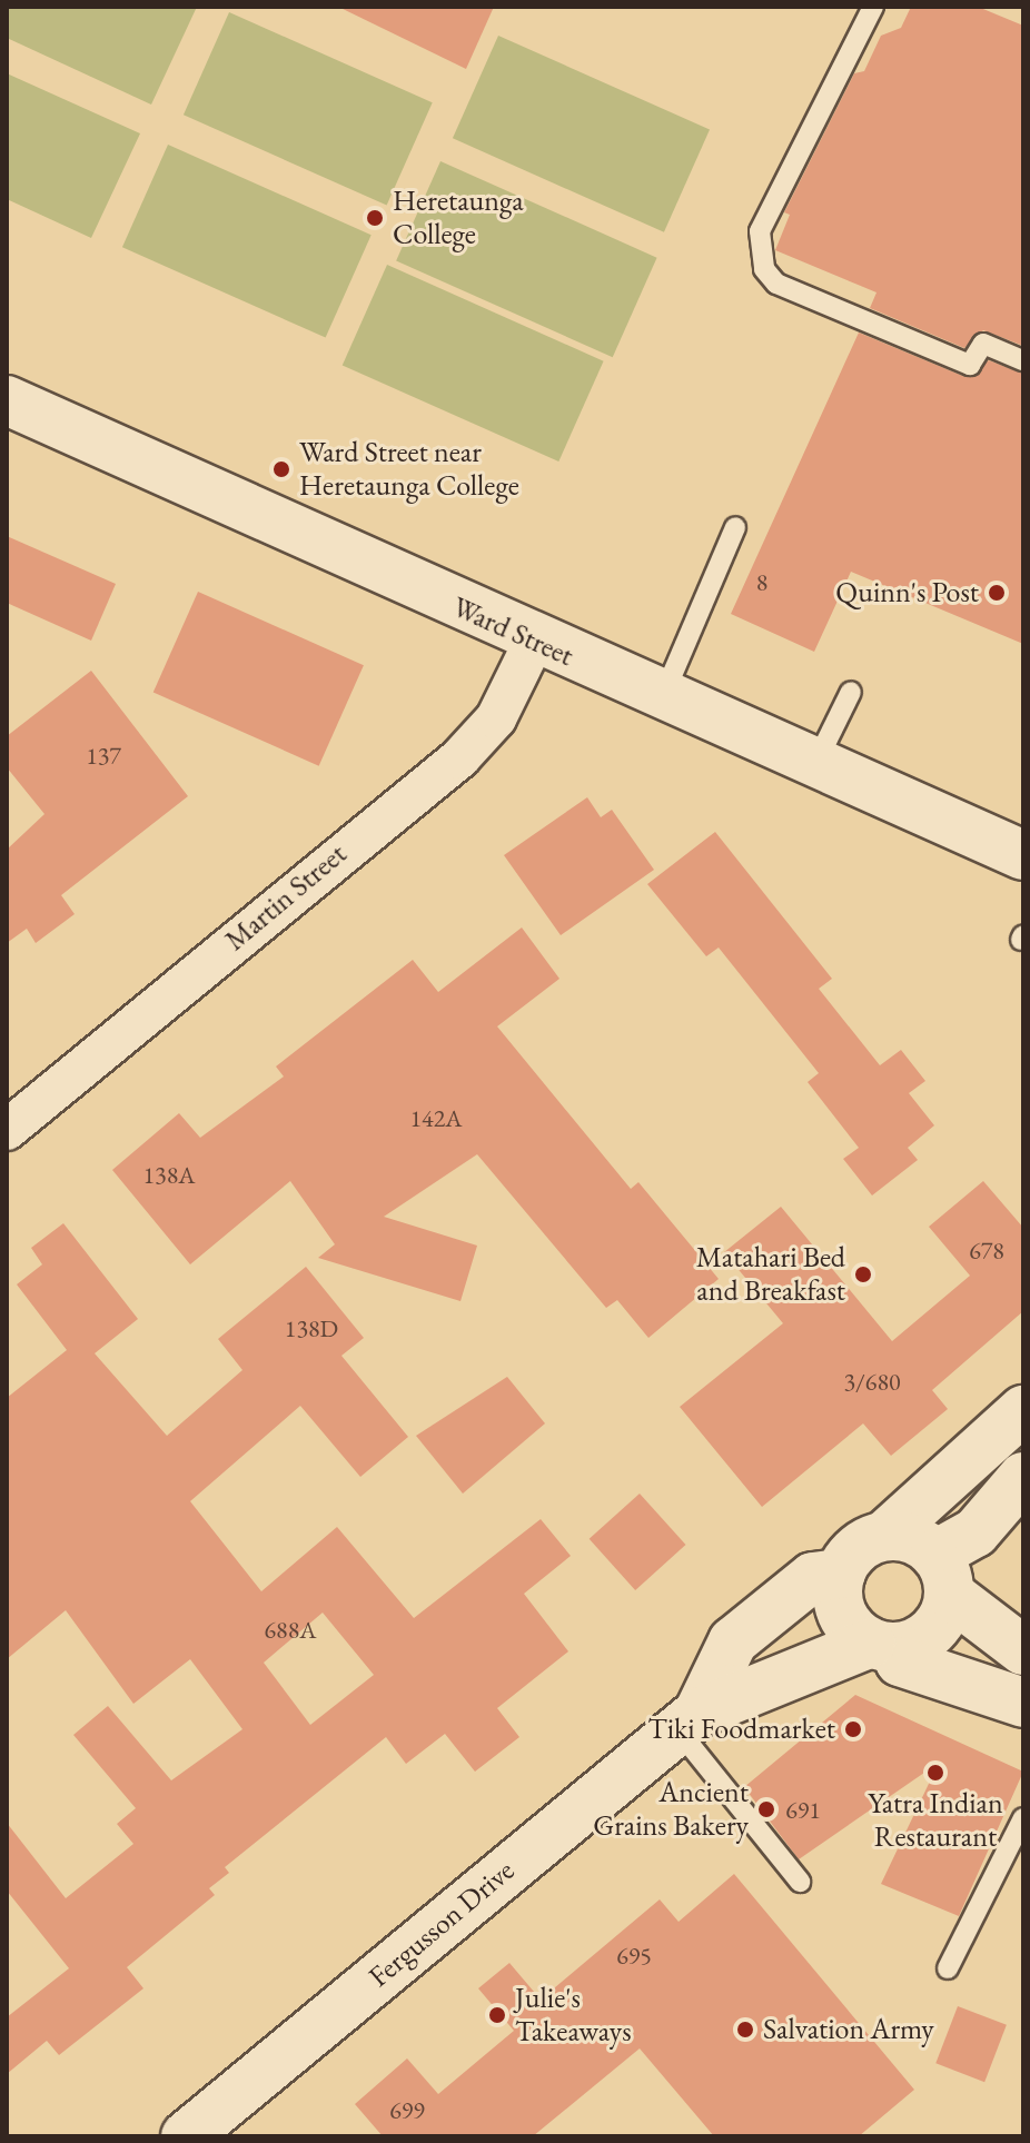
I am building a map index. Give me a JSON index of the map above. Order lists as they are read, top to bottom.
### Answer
{
  "streets": {
    "main road": ["Ward Street", "Fergusson Drive"],
    "street": ["Martin Street"]
  },
  "crossings": [
    ["Ward Street", "Martin Street"]
  ],
  "places": [
    "Heretaunga College",
    "Ward Street near Heretaunga College",
    "Quinn's Post",
    "Matahari Bed and Breakfast",
    "Tiki Foodmarket",
    "Yatra Indian Restaurant",
    "Ancient Grains Bakery",
    "Julie's Takeaways",
    "Salvation Army"
  ],
  "house_numbers": [
    "8",
    "137",
    "142A",
    "138A",
    "678",
    "138D",
    "3/680",
    "688A",
    "691",
    "695",
    "699"
  ]
}
